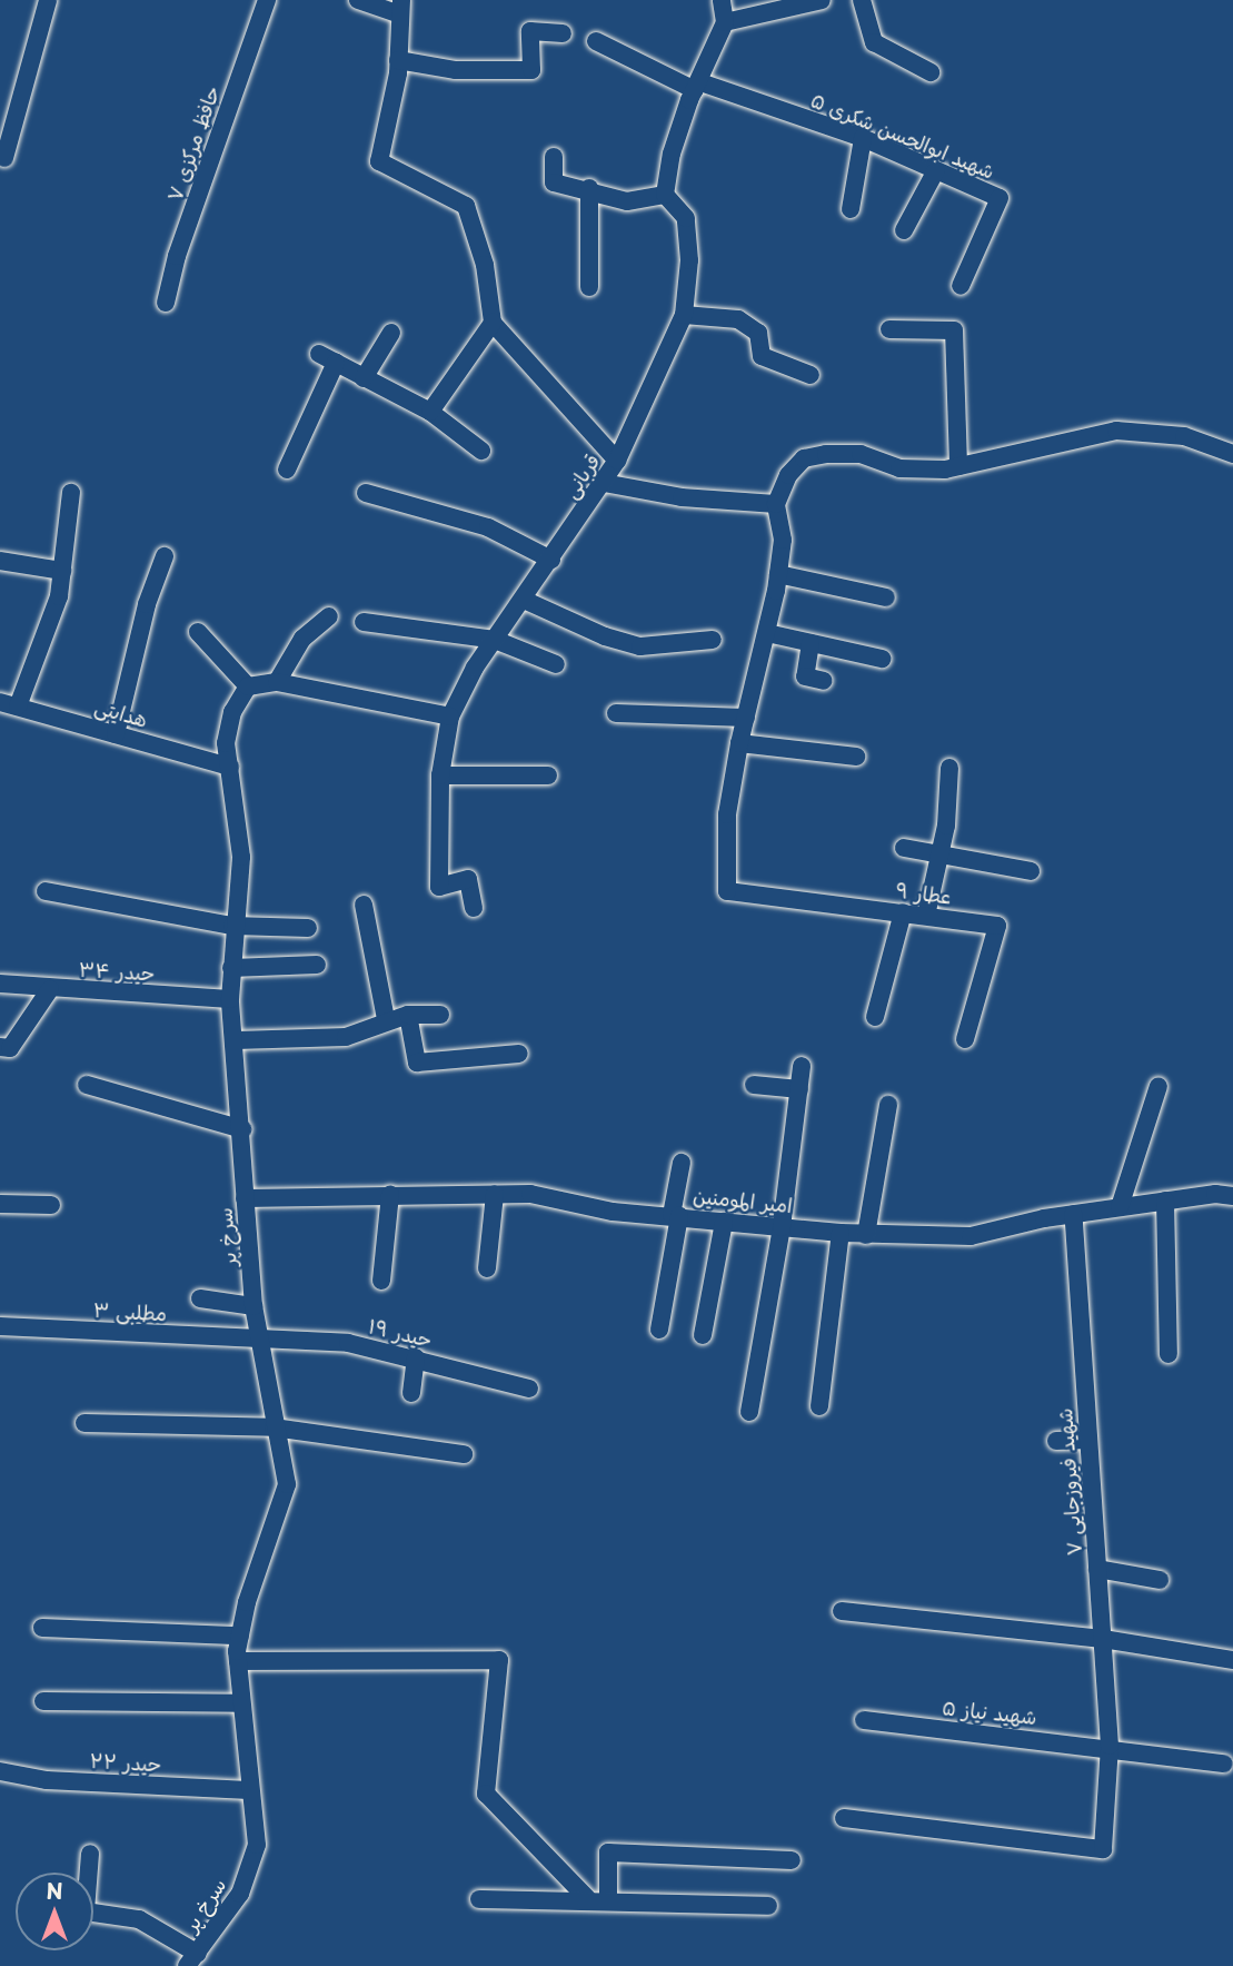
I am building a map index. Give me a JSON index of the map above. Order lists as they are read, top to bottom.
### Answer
{
  "streets": {
    "street": [
      "شهید ابوالحسن شکری ۵",
      "حافظ مرکزی ۷",
      "قربانی",
      "هدایتی",
      "عطار ۹",
      "حیدر ۳۴",
      "امیر المومنین",
      "سرخ پر",
      "مطلبی ۳",
      "حیدر ۱۹",
      "شهید فیروزجایی ۷",
      "شهید نیاز ۵",
      "حیدر ۲۲"
    ]
  },
  "crossings": [
    ["هدایتی", "سرخ پر"],
    ["حیدر ۳۴", "سرخ پر"],
    ["امیر المومنین", "سرخ پر"],
    ["امیر المومنین", "شهید فیروزجایی ۷"],
    ["سرخ پر", "مطلبی ۳"],
    ["سرخ پر", "حیدر ۱۹"],
    ["سرخ پر", "حیدر ۲۲"],
    ["مطلبی ۳", "حیدر ۱۹"],
    ["شهید فیروزجایی ۷", "شهید نیاز ۵"]
  ],
  "north": "top"
}
